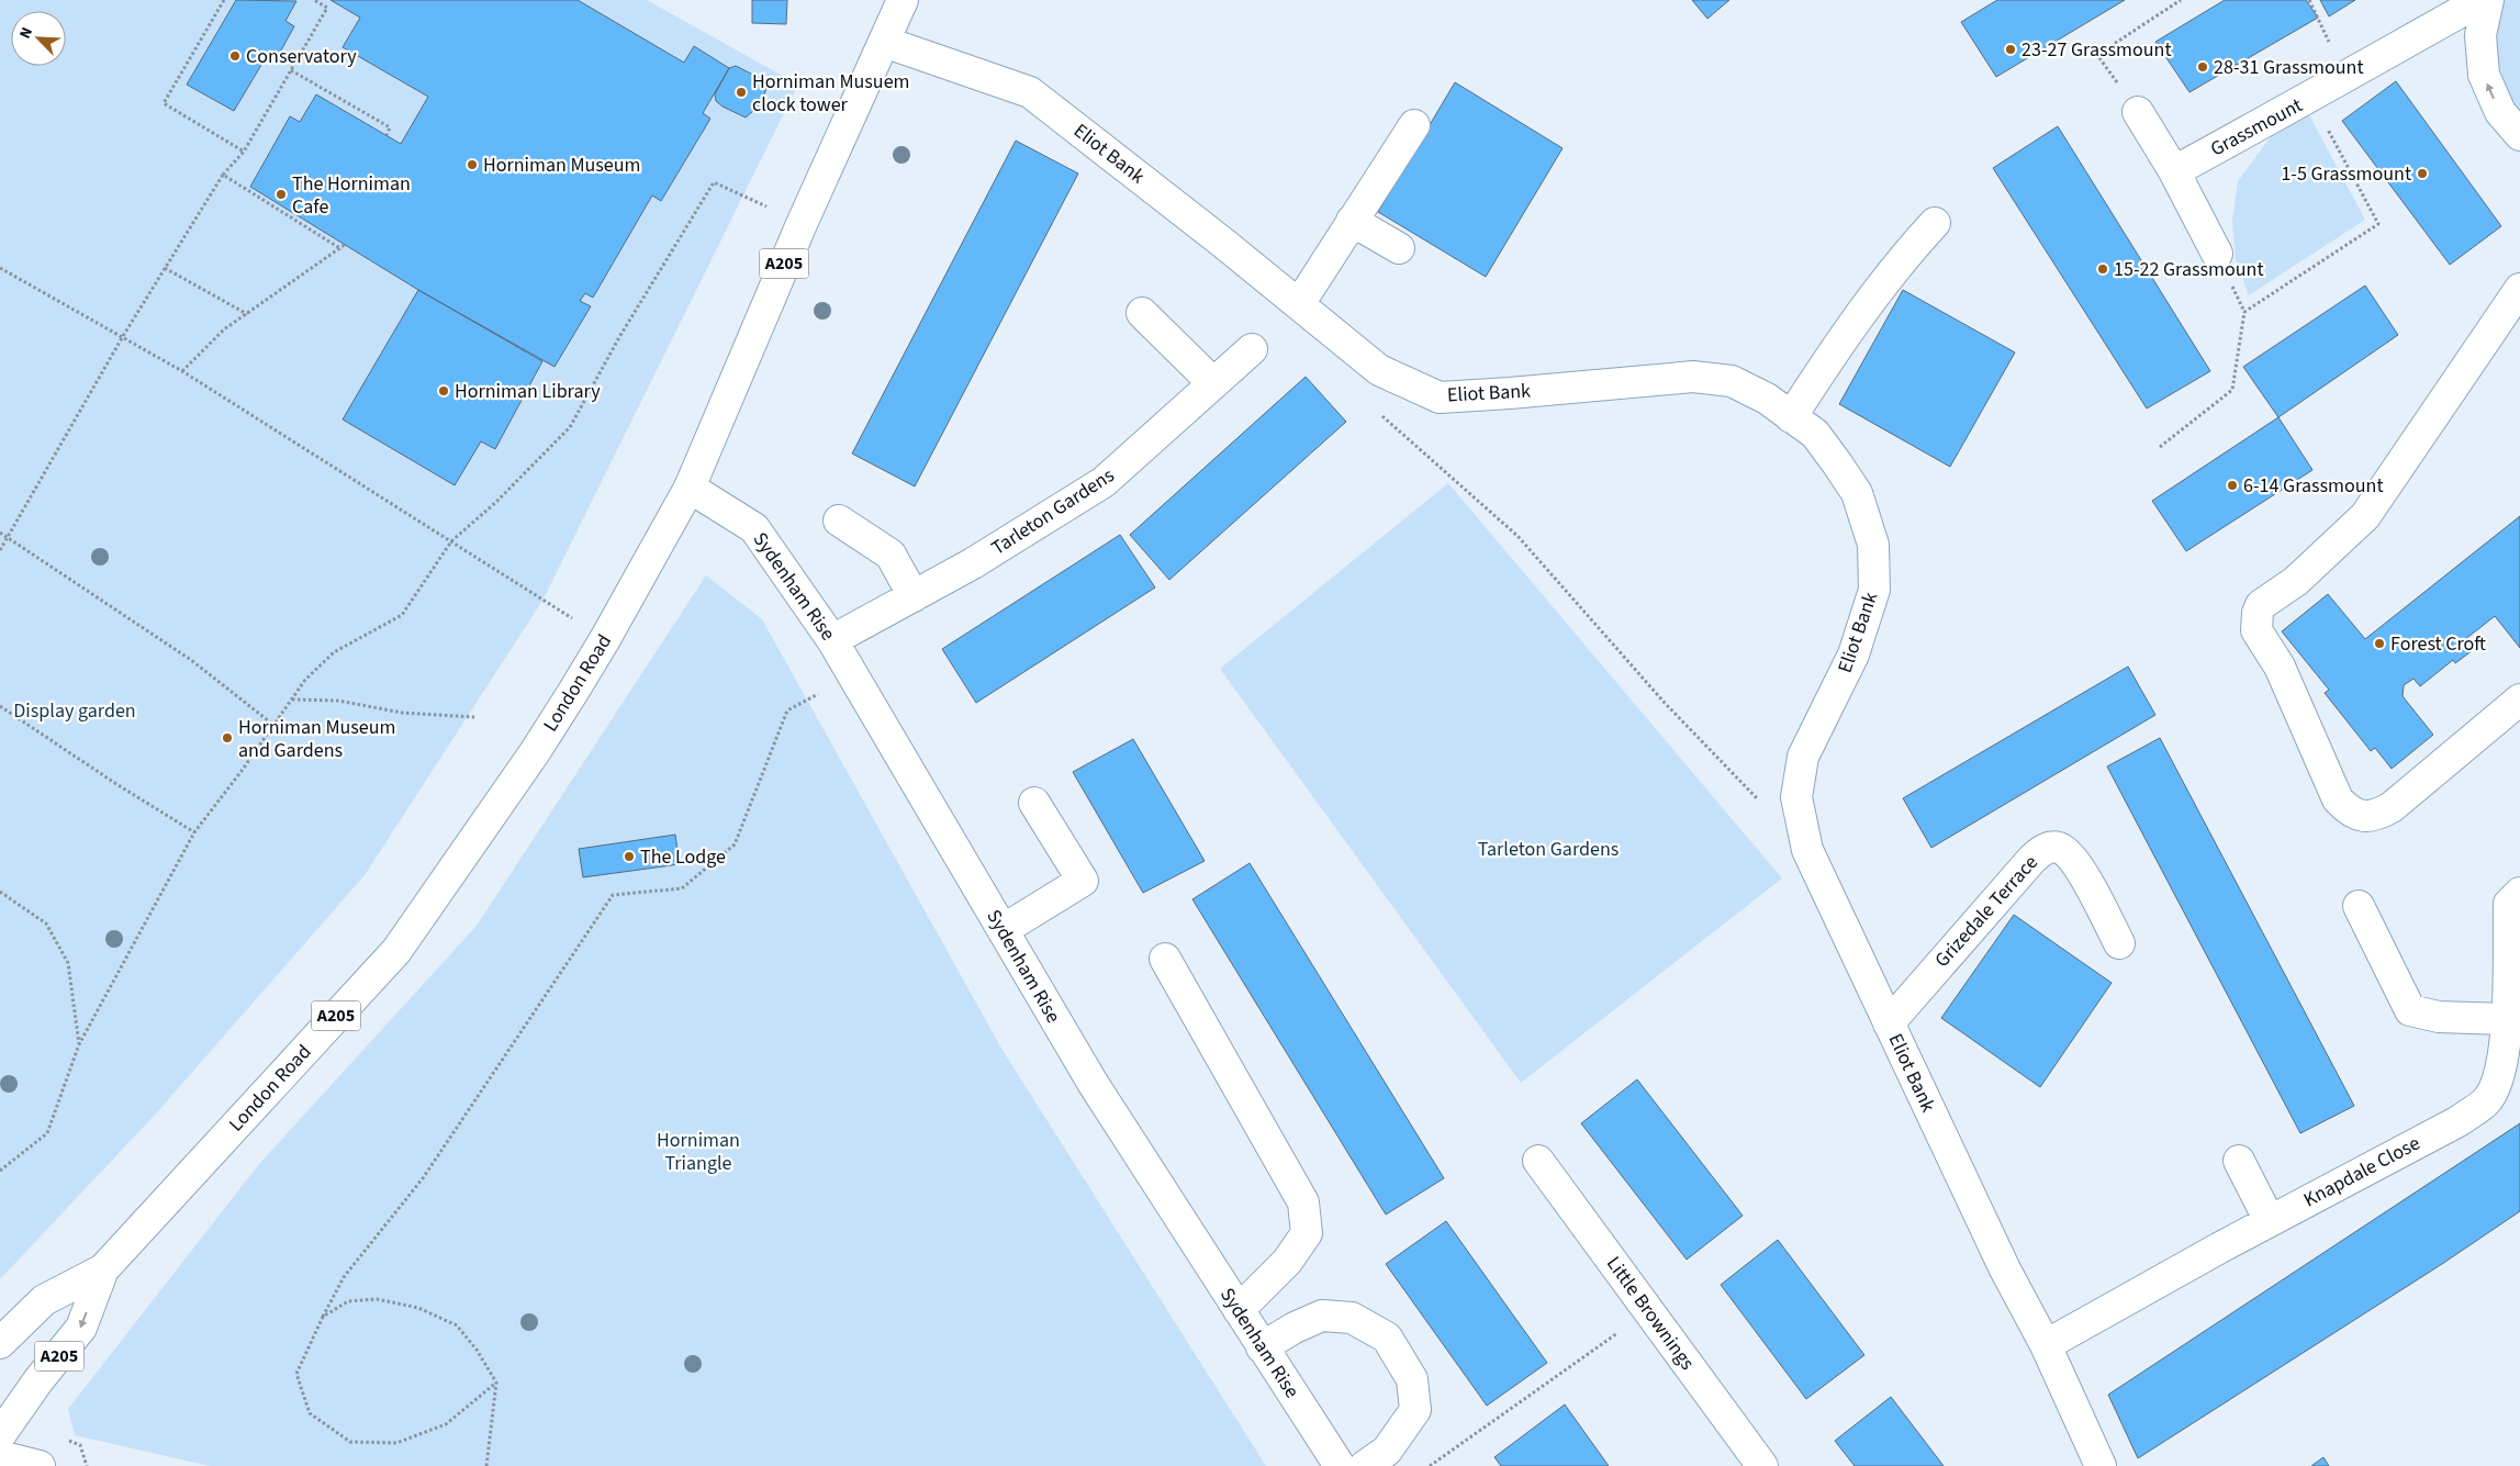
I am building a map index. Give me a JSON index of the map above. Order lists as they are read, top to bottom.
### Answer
{
  "streets": {
    "main road": [
      "Grassmount",
      "Eliot Bank",
      "A205",
      "Tarleton Gardens",
      "Sydenham Rise",
      "London Road",
      "Grizedale Terrace",
      "Knapdale Close",
      "Little Brownings"
    ]
  },
  "crossings": [
    ["Eliot Bank", "London Road"],
    ["Eliot Bank", "Grizedale Terrace"],
    ["Eliot Bank", "Knapdale Close"],
    ["Tarleton Gardens", "Sydenham Rise"],
    ["Sydenham Rise", "London Road"]
  ],
  "parks": ["Display garden", "Tarleton Gardens", "Horniman Triangle"],
  "places": [
    "23-27 Grassmount",
    "Conservatory",
    "28-31 Grassmount",
    "Horniman Musuem clock tower",
    "Horniman Museum",
    "1-5 Grassmount",
    "The Horniman Cafe",
    "15-22 Grassmount",
    "Horniman Library",
    "6-14 Grassmount",
    "Forest Croft",
    "Horniman Museum and Gardens",
    "The Lodge"
  ],
  "north": "top left"
}
